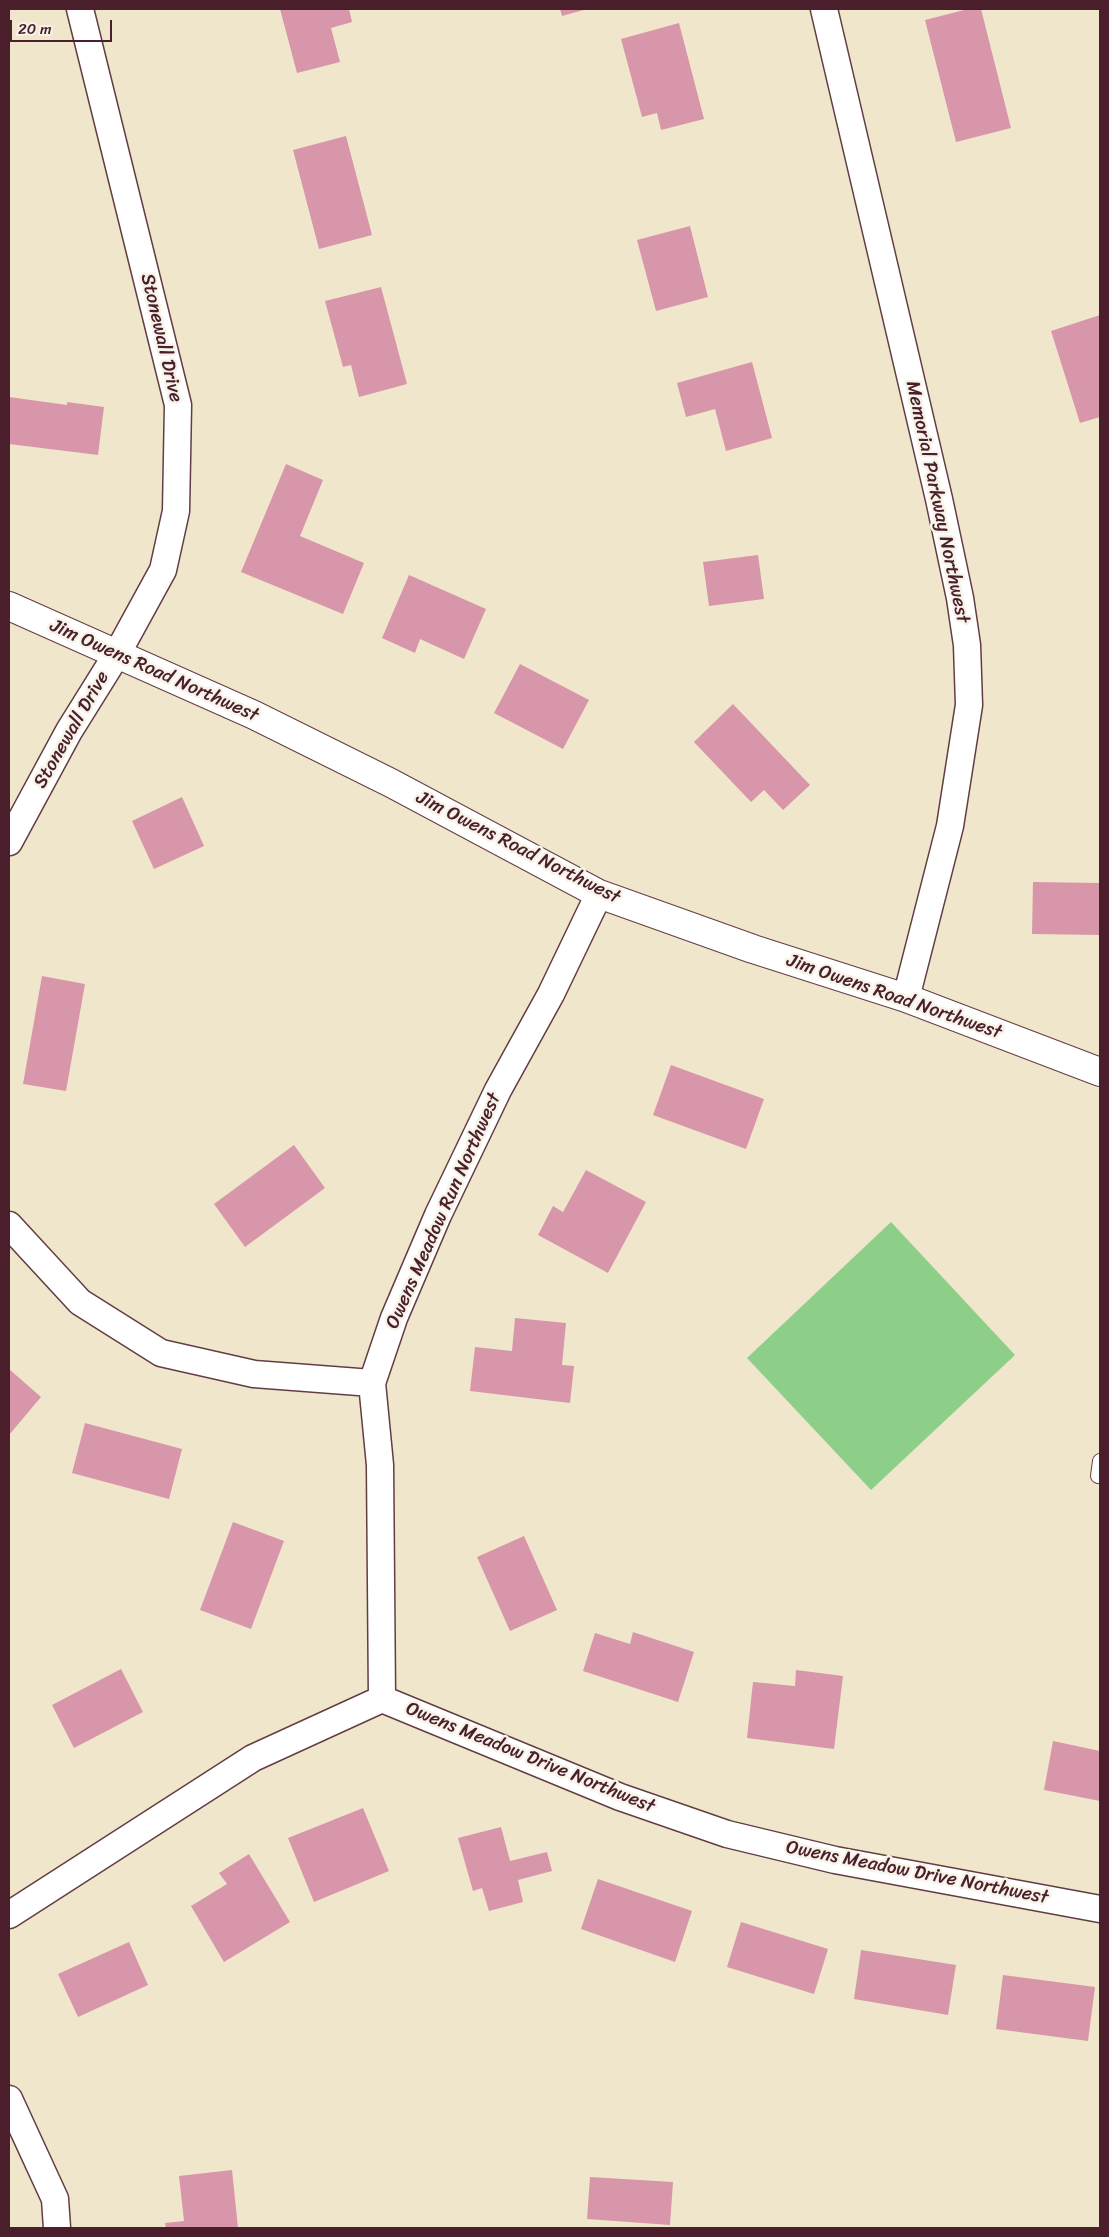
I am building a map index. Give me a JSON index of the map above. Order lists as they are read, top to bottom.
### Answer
{
  "streets": {
    "street": [
      "Stonewall Drive",
      "Memorial Parkway Northwest",
      "Jim Owens Road Northwest",
      "Owens Meadow Run Northwest",
      "Owens Meadow Drive Northwest"
    ]
  },
  "crossings": [
    ["Stonewall Drive", "Jim Owens Road Northwest"],
    ["Memorial Parkway Northwest", "Jim Owens Road Northwest"],
    ["Jim Owens Road Northwest", "Owens Meadow Run Northwest"],
    ["Owens Meadow Run Northwest", "Owens Meadow Drive Northwest"]
  ],
  "scale_bar": "20 m"
}
